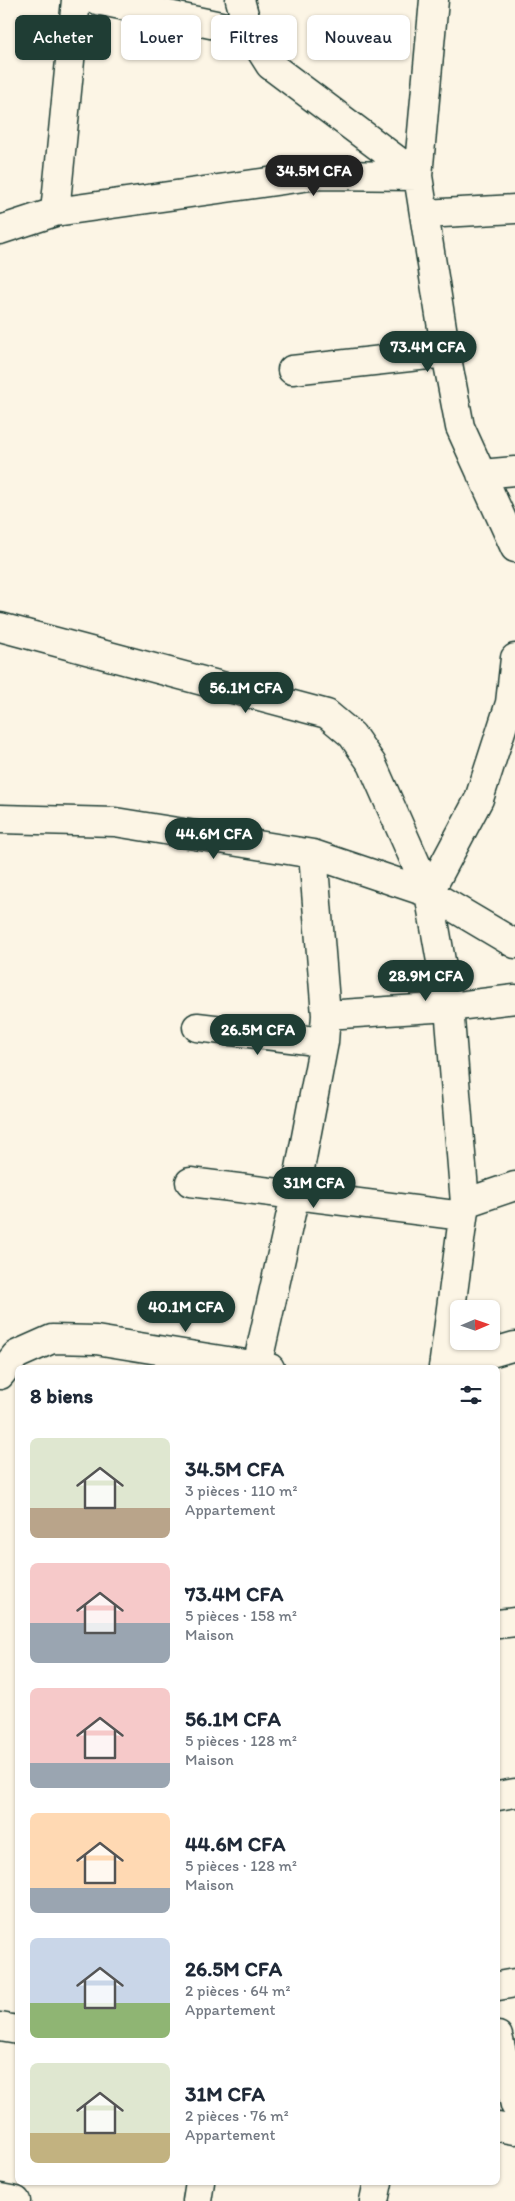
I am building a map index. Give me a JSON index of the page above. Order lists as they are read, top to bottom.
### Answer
{
  "north": "right",
  "page": {
    "chip": [
      "Acheter",
      "Louer",
      "Filtres",
      "Nouveau"
    ],
    "price": [
      "34.5M CFA",
      "73.4M CFA",
      "56.1M CFA",
      "44.6M CFA",
      "28.9M CFA",
      "26.5M CFA",
      "31M CFA",
      "40.1M CFA"
    ],
    "heading": "8 biens",
    "list": [
      {
        "name": "34.5M CFA",
        "note": "3 pièces · 110 m² · Appartement"
      },
      {
        "name": "73.4M CFA",
        "note": "5 pièces · 158 m² · Maison"
      },
      {
        "name": "56.1M CFA",
        "note": "5 pièces · 128 m² · Maison"
      },
      {
        "name": "44.6M CFA",
        "note": "5 pièces · 128 m² · Maison"
      },
      {
        "name": "26.5M CFA",
        "note": "2 pièces · 64 m² · Appartement"
      },
      {
        "name": "31M CFA",
        "note": "2 pièces · 76 m² · Appartement"
      }
    ]
  }
}
